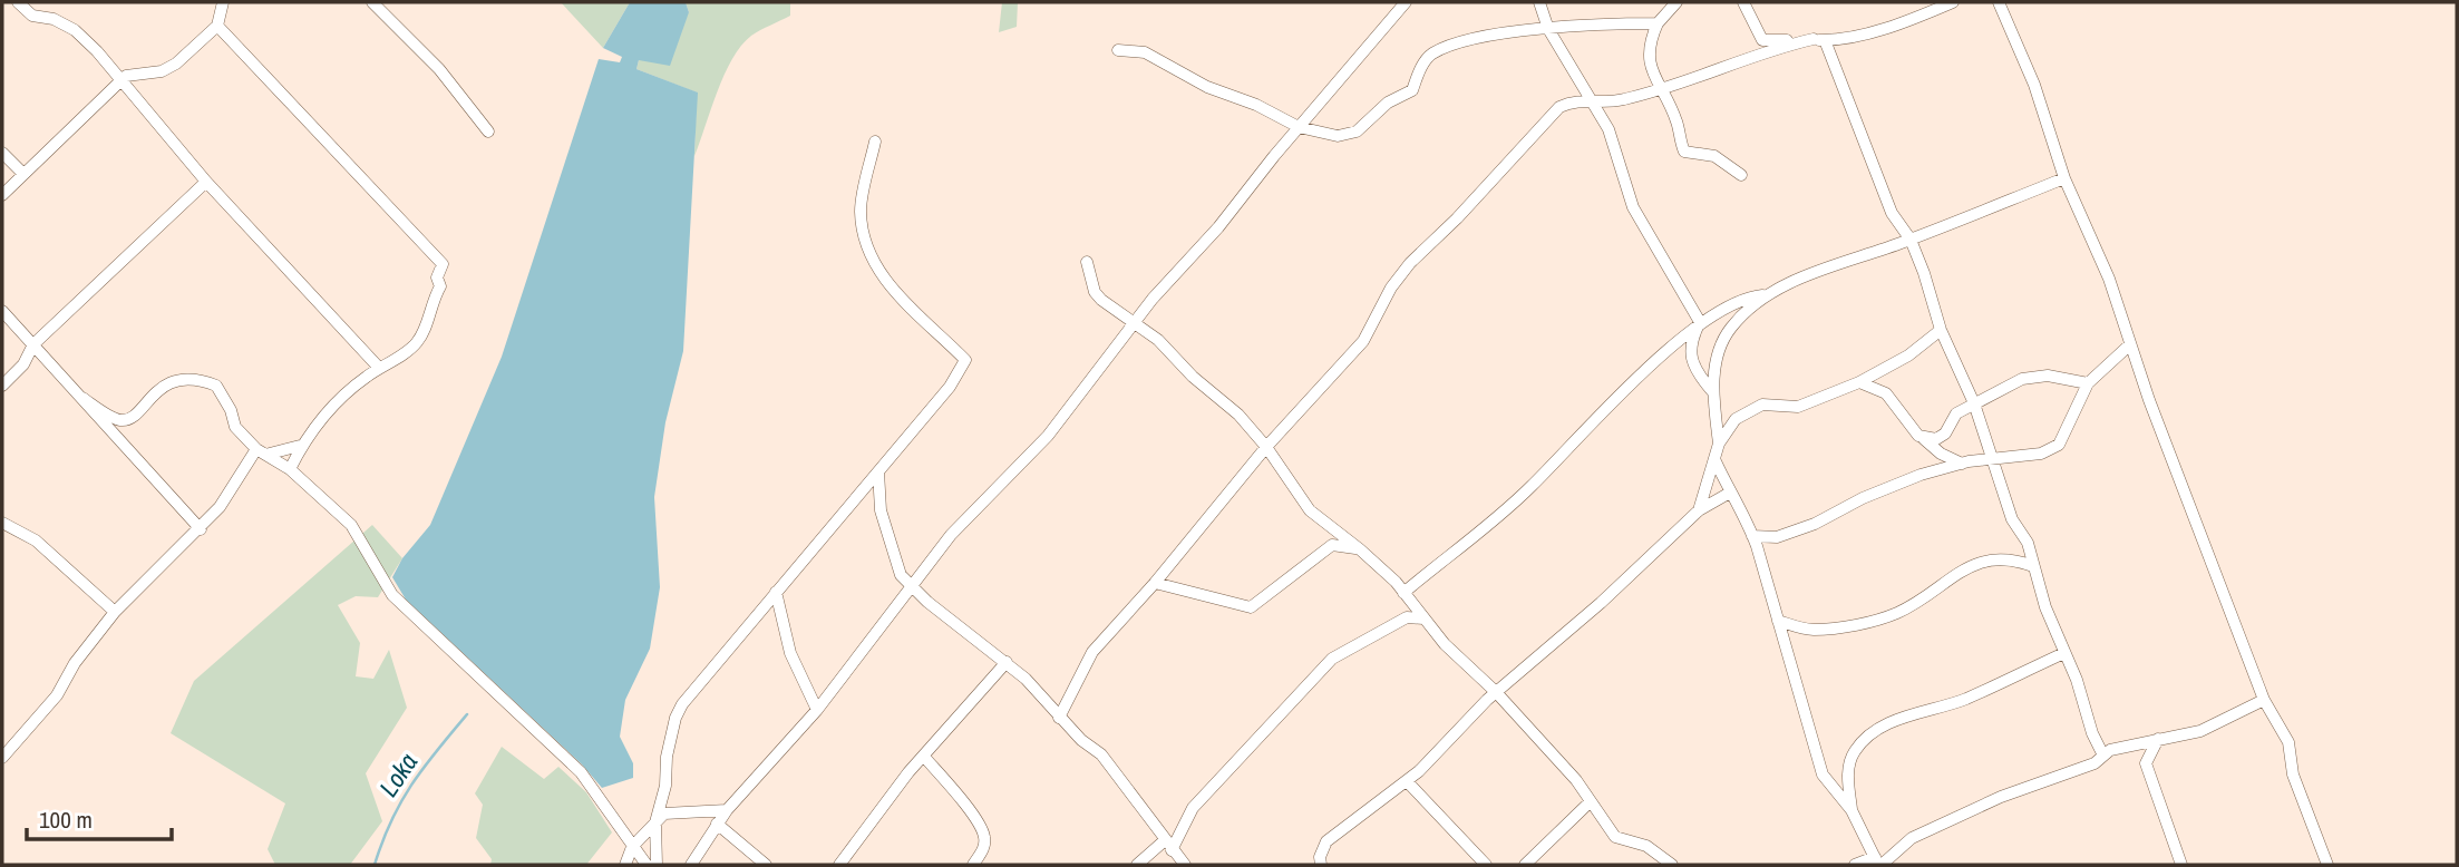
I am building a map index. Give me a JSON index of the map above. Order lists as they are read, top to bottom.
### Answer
{
  "water": ["Loka"],
  "scale_bar": "100 m"
}
